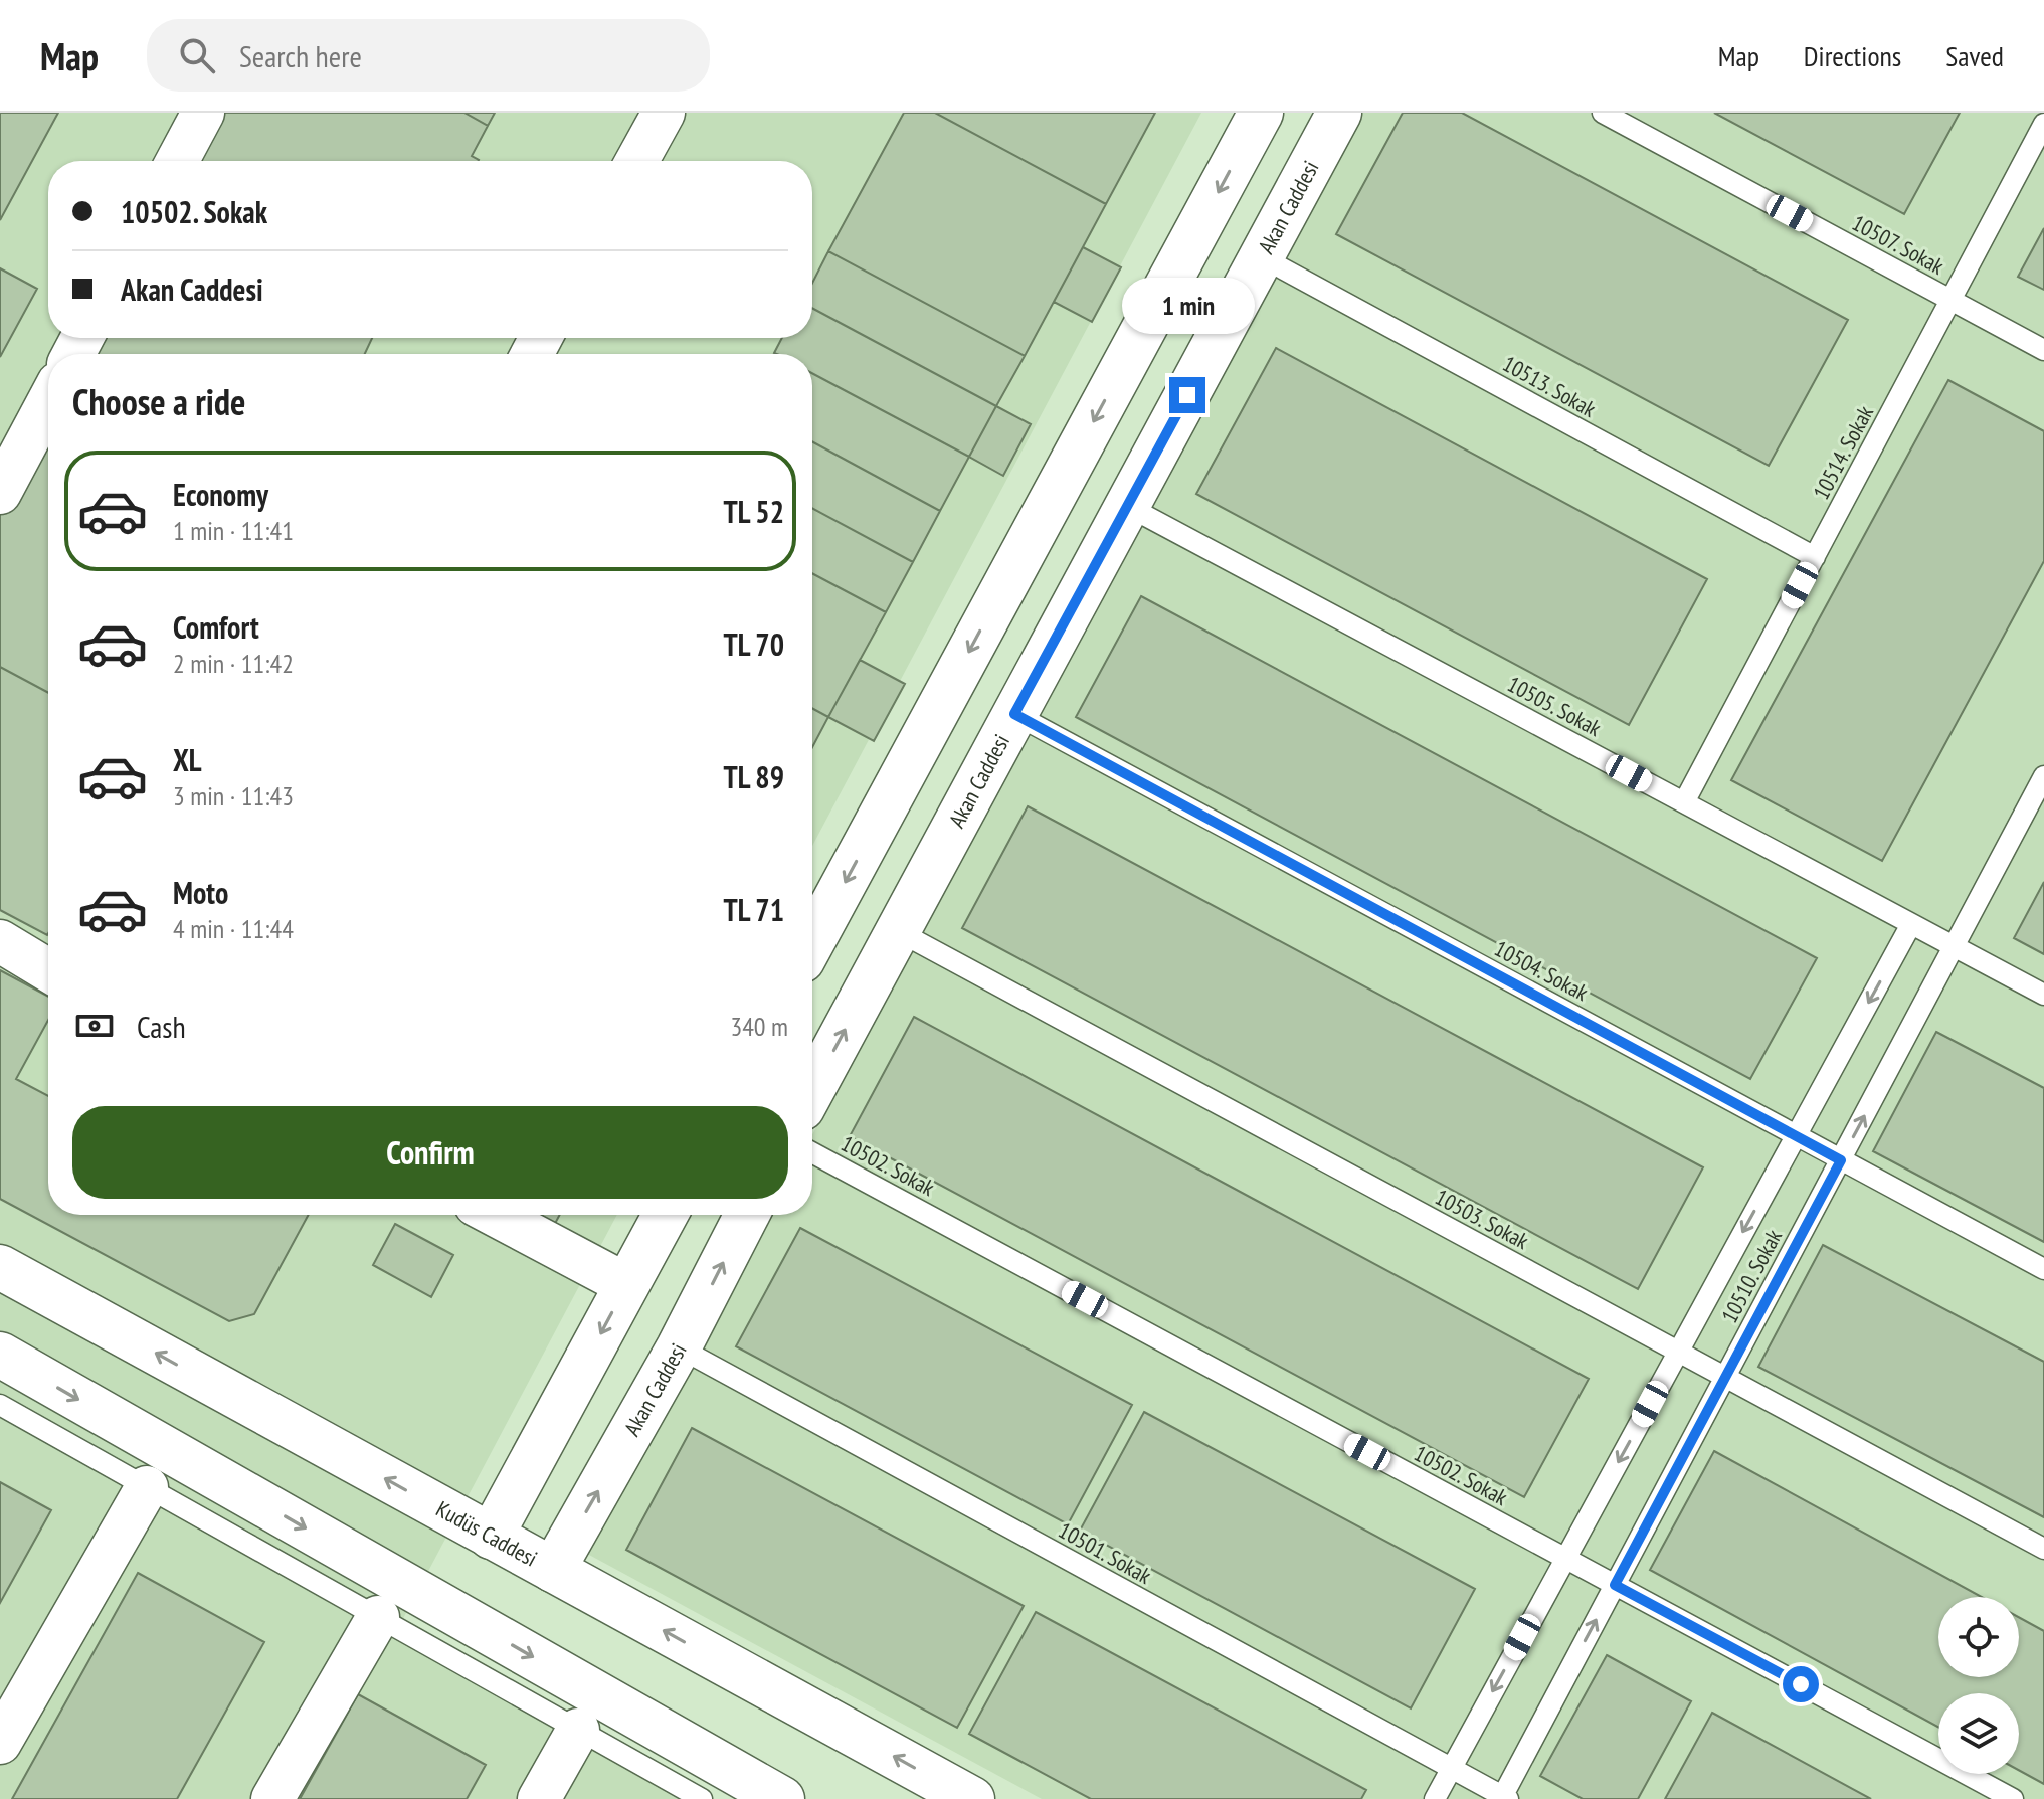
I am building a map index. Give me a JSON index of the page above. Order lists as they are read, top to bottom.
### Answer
{
  "streets": {
    "street": ["Akan Caddesi", "Kudüs Caddesi"],
    "lane": [
      "10507. Sokak",
      "10513. Sokak",
      "10514. Sokak",
      "10505. Sokak",
      "10504. Sokak",
      "10502. Sokak",
      "10503. Sokak",
      "10510. Sokak",
      "10501. Sokak"
    ]
  },
  "crossings": [
    ["Akan Caddesi", "10513. Sokak"],
    ["Akan Caddesi", "10505. Sokak"],
    ["Akan Caddesi", "10504. Sokak"],
    ["Akan Caddesi", "10503. Sokak"],
    ["Akan Caddesi", "Kudüs Caddesi"],
    ["Akan Caddesi", "10501. Sokak"],
    ["10507. Sokak", "10514. Sokak"],
    ["10513. Sokak", "10514. Sokak"],
    ["10514. Sokak", "10505. Sokak"],
    ["10505. Sokak", "10510. Sokak"],
    ["10504. Sokak", "10510. Sokak"],
    ["10502. Sokak", "10510. Sokak"],
    ["10503. Sokak", "10510. Sokak"],
    ["10510. Sokak", "10501. Sokak"]
  ],
  "page": {
    "header": "Map",
    "search": "Search here",
    "nav": ["Map", "Directions", "Saved"],
    "banner": ["10502. Sokak", "Akan Caddesi"],
    "bubble": "1 min",
    "heading": "Choose a ride",
    "list": [
      {
        "name": "Economy",
        "note": "1 min · 11:41",
        "value": "TL 52"
      },
      {
        "name": "Comfort",
        "note": "2 min · 11:42",
        "value": "TL 70"
      },
      {
        "name": "XL",
        "note": "3 min · 11:43",
        "value": "TL 89"
      },
      {
        "name": "Moto",
        "note": "4 min · 11:44",
        "value": "TL 71"
      }
    ],
    "pay": ["Cash", "340 m"],
    "buttons": "Confirm"
  }
}
